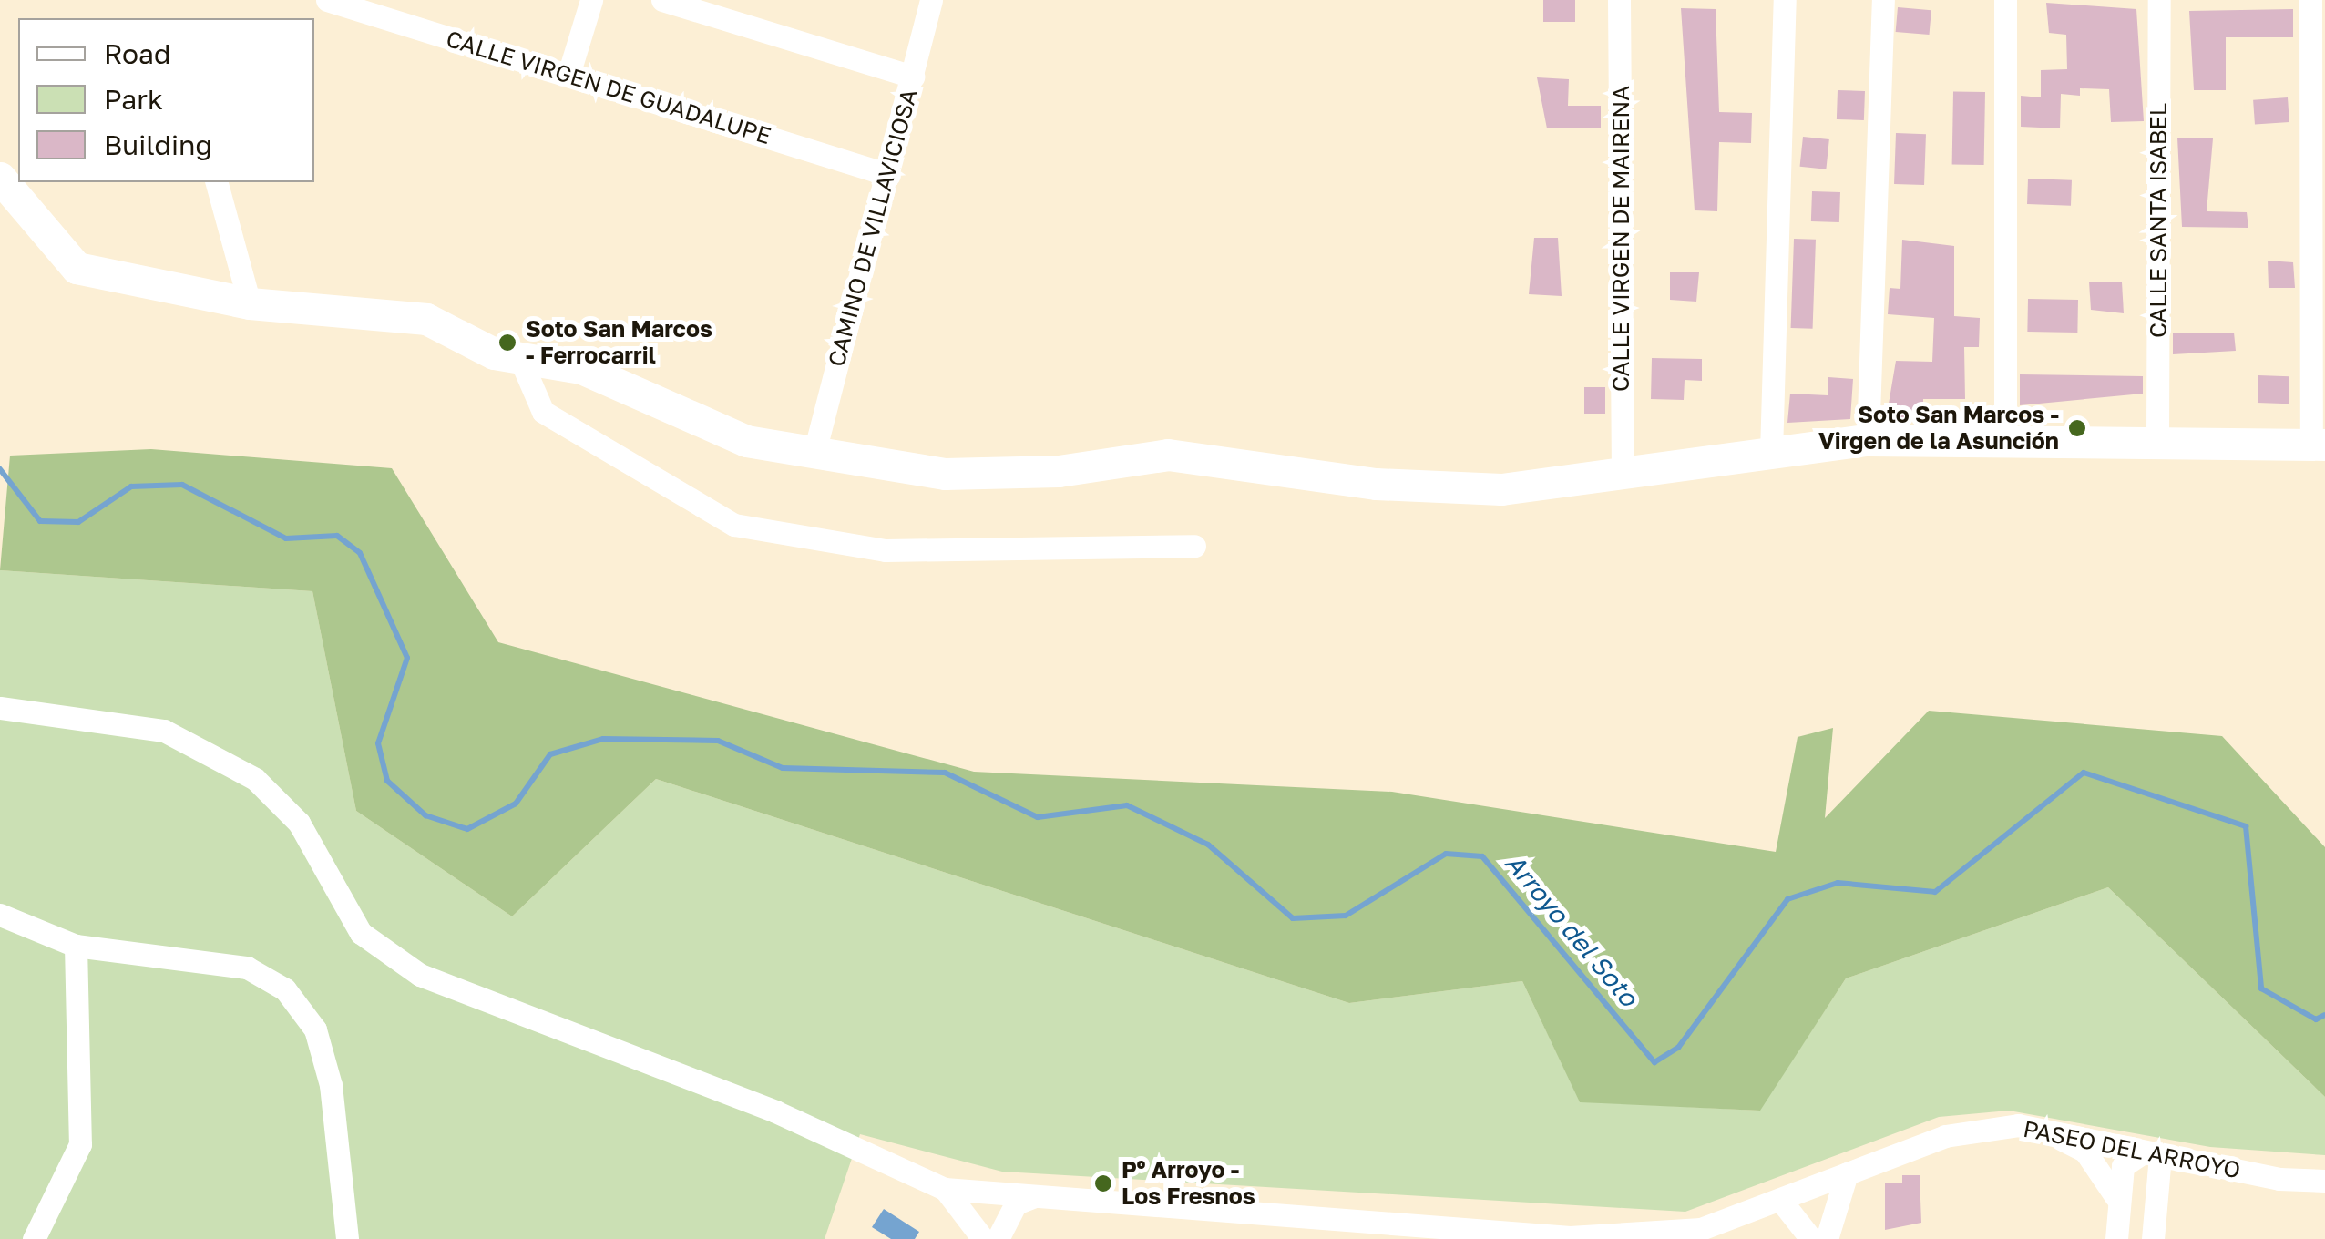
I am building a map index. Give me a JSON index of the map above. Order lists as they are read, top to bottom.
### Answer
{
  "streets": {
    "street": [
      "CALLE VIRGEN DE GUADALUPE",
      "CALLE SANTA ISABEL",
      "CAMINO DE VILLAVICIOSA",
      "CALLE VIRGEN DE MAIRENA",
      "PASEO DEL ARROYO"
    ]
  },
  "crossings": [
    ["CALLE VIRGEN DE GUADALUPE", "CAMINO DE VILLAVICIOSA"]
  ],
  "water": ["Arroyo del Soto"],
  "places": ["Soto San Marcos - Ferrocarril", "Soto San Marcos - Virgen de la Asunción", "Pº Arroyo - Los Fresnos"],
  "legend": ["Road", "Park", "Building"]
}
